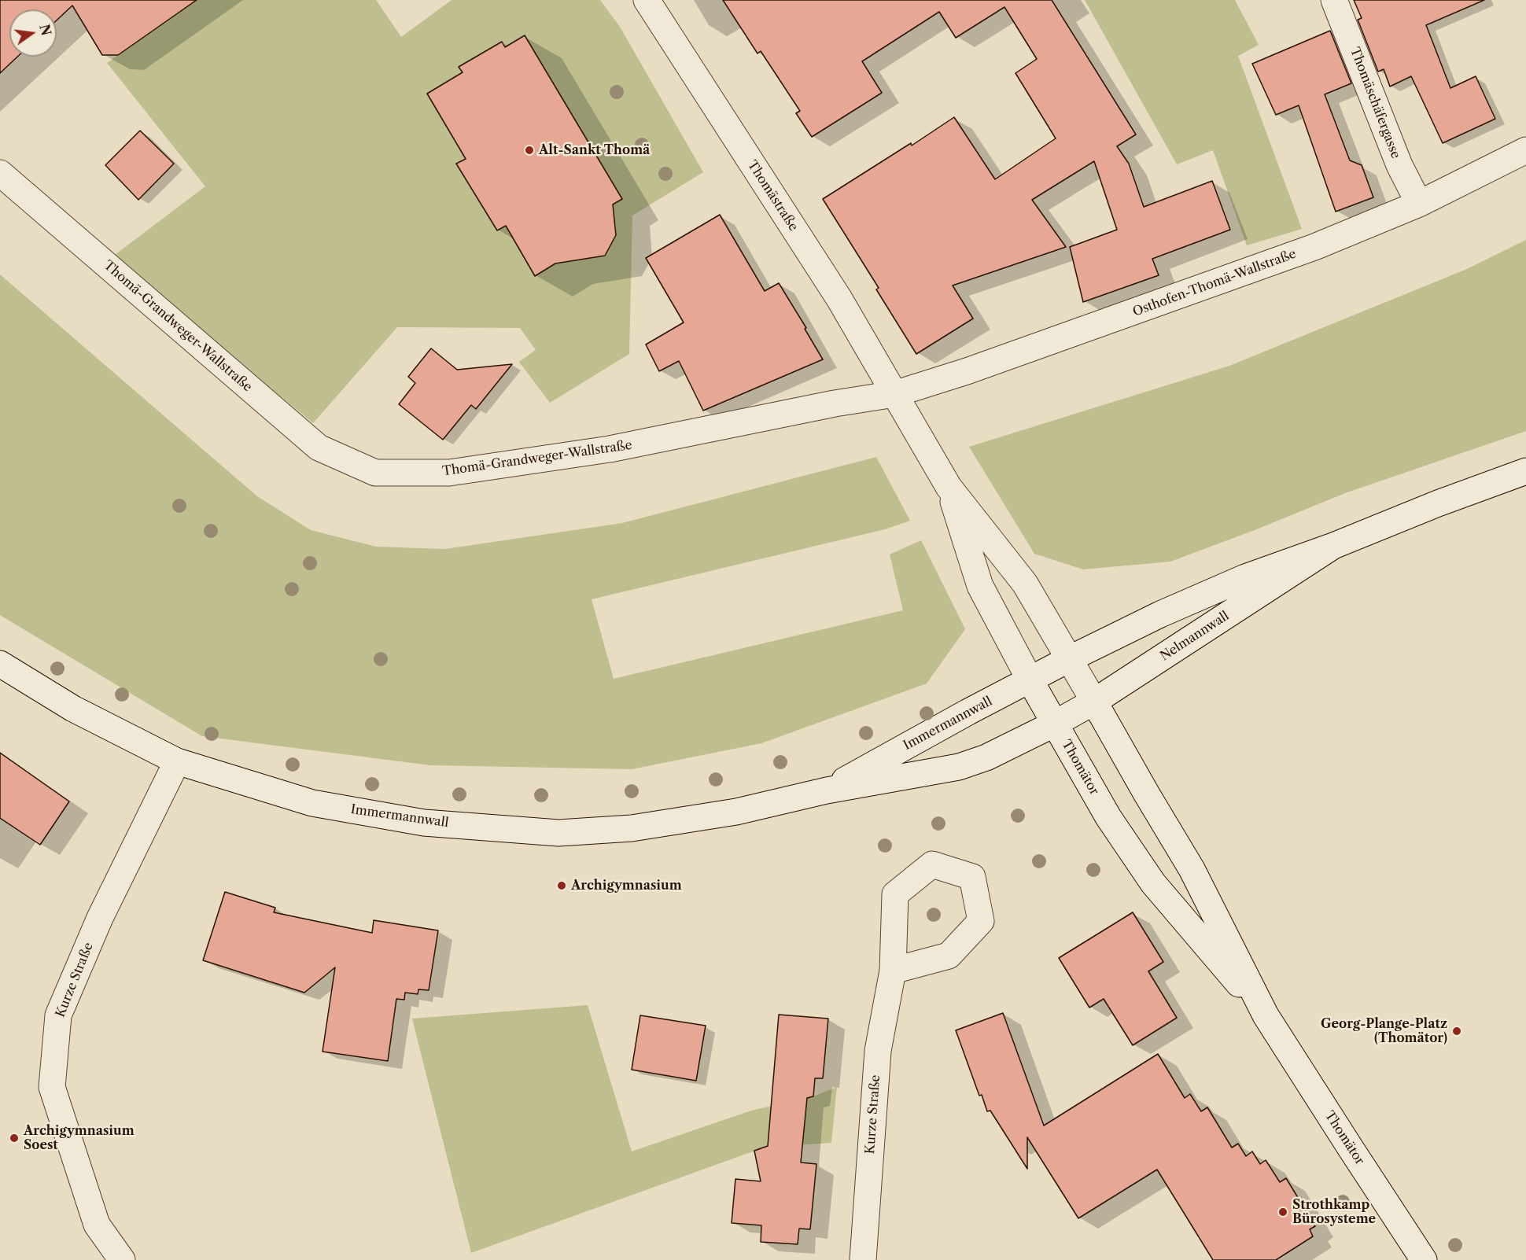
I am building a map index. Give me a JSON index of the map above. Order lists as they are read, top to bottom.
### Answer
{
  "streets": {
    "street": [
      "Thomäschäfergasse",
      "Thomästraße",
      "Osthofen-Thomä-Wallstraße",
      "Thomä-Grandweger-Wallstraße",
      "Nelmannwall",
      "Immermannwall",
      "Thomätor",
      "Kurze Straße"
    ]
  },
  "crossings": [
    ["Thomäschäfergasse", "Osthofen-Thomä-Wallstraße"],
    ["Thomästraße", "Osthofen-Thomä-Wallstraße"],
    ["Thomästraße", "Thomä-Grandweger-Wallstraße"],
    ["Thomästraße", "Thomätor"],
    ["Osthofen-Thomä-Wallstraße", "Thomä-Grandweger-Wallstraße"],
    ["Osthofen-Thomä-Wallstraße", "Thomätor"],
    ["Thomä-Grandweger-Wallstraße", "Thomätor"],
    ["Nelmannwall", "Immermannwall"],
    ["Nelmannwall", "Thomätor"],
    ["Immermannwall", "Thomätor"],
    ["Immermannwall", "Kurze Straße"]
  ],
  "places": [
    "Alt-Sankt Thomä",
    "Archigymnasium",
    "Georg-Plange-Platz (Thomätor)",
    "Archigymnasium Soest",
    "Strothkamp Bürosysteme"
  ],
  "north": "right"
}
